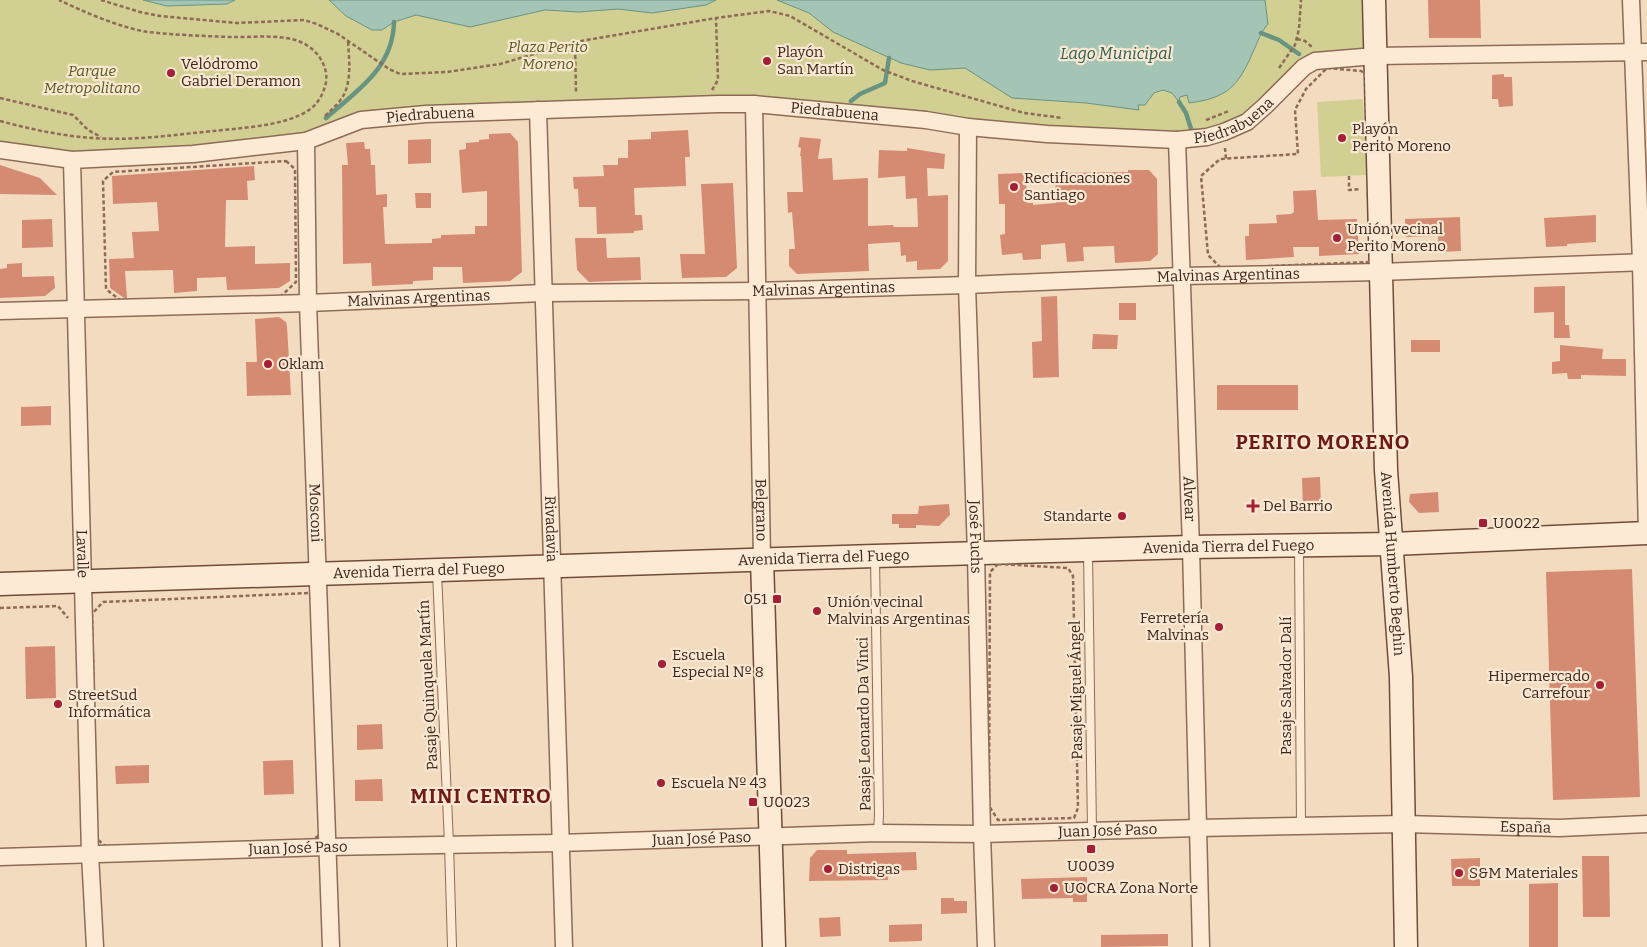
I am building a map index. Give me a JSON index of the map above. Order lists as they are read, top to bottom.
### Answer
{
  "streets": {
    "street": [
      "Piedrabuena",
      "Malvinas Argentinas",
      "Alvear",
      "Belgrano",
      "Mosconi",
      "Rivadavia",
      "José Fuchs",
      "Avenida Tierra del Fuego",
      "Lavalle",
      "Avenida Humberto Beghin",
      "España",
      "Juan José Paso"
    ],
    "lane": [
      "Pasaje Quinquela Martín",
      "Pasaje Salvador Dalí",
      "Pasaje Miguel Ángel",
      "Pasaje Leonardo Da Vinci"
    ]
  },
  "crossings": [
    ["Piedrabuena", "Alvear"],
    ["Piedrabuena", "Belgrano"],
    ["Piedrabuena", "Mosconi"],
    ["Piedrabuena", "Rivadavia"],
    ["Piedrabuena", "José Fuchs"],
    ["Piedrabuena", "Lavalle"],
    ["Piedrabuena", "Avenida Humberto Beghin"],
    ["Malvinas Argentinas", "Alvear"],
    ["Malvinas Argentinas", "Belgrano"],
    ["Malvinas Argentinas", "Mosconi"],
    ["Malvinas Argentinas", "Rivadavia"],
    ["Malvinas Argentinas", "José Fuchs"],
    ["Malvinas Argentinas", "Lavalle"],
    ["Malvinas Argentinas", "Avenida Humberto Beghin"],
    ["Alvear", "Avenida Tierra del Fuego"],
    ["Alvear", "Juan José Paso"],
    ["Belgrano", "Avenida Tierra del Fuego"],
    ["Belgrano", "Juan José Paso"],
    ["Mosconi", "Avenida Tierra del Fuego"],
    ["Mosconi", "Juan José Paso"],
    ["Rivadavia", "Avenida Tierra del Fuego"],
    ["Rivadavia", "Juan José Paso"],
    ["José Fuchs", "Avenida Tierra del Fuego"],
    ["José Fuchs", "Juan José Paso"],
    ["Avenida Tierra del Fuego", "Lavalle"],
    ["Avenida Tierra del Fuego", "Avenida Humberto Beghin"],
    ["Avenida Tierra del Fuego", "Pasaje Quinquela Martín"],
    ["Avenida Tierra del Fuego", "Pasaje Salvador Dalí"],
    ["Avenida Tierra del Fuego", "Pasaje Miguel Ángel"],
    ["Avenida Tierra del Fuego", "Pasaje Leonardo Da Vinci"],
    ["Lavalle", "Juan José Paso"],
    ["Avenida Humberto Beghin", "España"],
    ["Avenida Humberto Beghin", "Juan José Paso"],
    ["Pasaje Quinquela Martín", "Juan José Paso"],
    ["Pasaje Salvador Dalí", "Juan José Paso"],
    ["Pasaje Miguel Ángel", "Juan José Paso"],
    ["Pasaje Leonardo Da Vinci", "Juan José Paso"],
    ["España", "Juan José Paso"]
  ],
  "districts": ["PERITO MORENO", "MINI CENTRO"],
  "water": ["Lago Municipal"],
  "parks": ["Plaza Perito Moreno", "Parque Metropolitano"],
  "places": {
    "other": [
      "Playón San Martín",
      "Velódromo Gabriel Deramon",
      "Playón Perito Moreno",
      "Rectificaciones Santiago",
      "Unión vecinal Perito Moreno",
      "Oklam",
      "Standarte",
      "Unión vecinal Malvinas Argentinas",
      "Ferretería Malvinas",
      "Escuela Especial Nº 8",
      "Hipermercado Carrefour",
      "StreetSud Informática",
      "Escuela Nº 43",
      "Distrigas",
      "S&M Materiales",
      "UOCRA Zona Norte"
    ],
    "health": ["Del Barrio"],
    "transit": [
      "U0022",
      "051",
      "U0023",
      "U0039"
    ]
  }
}
